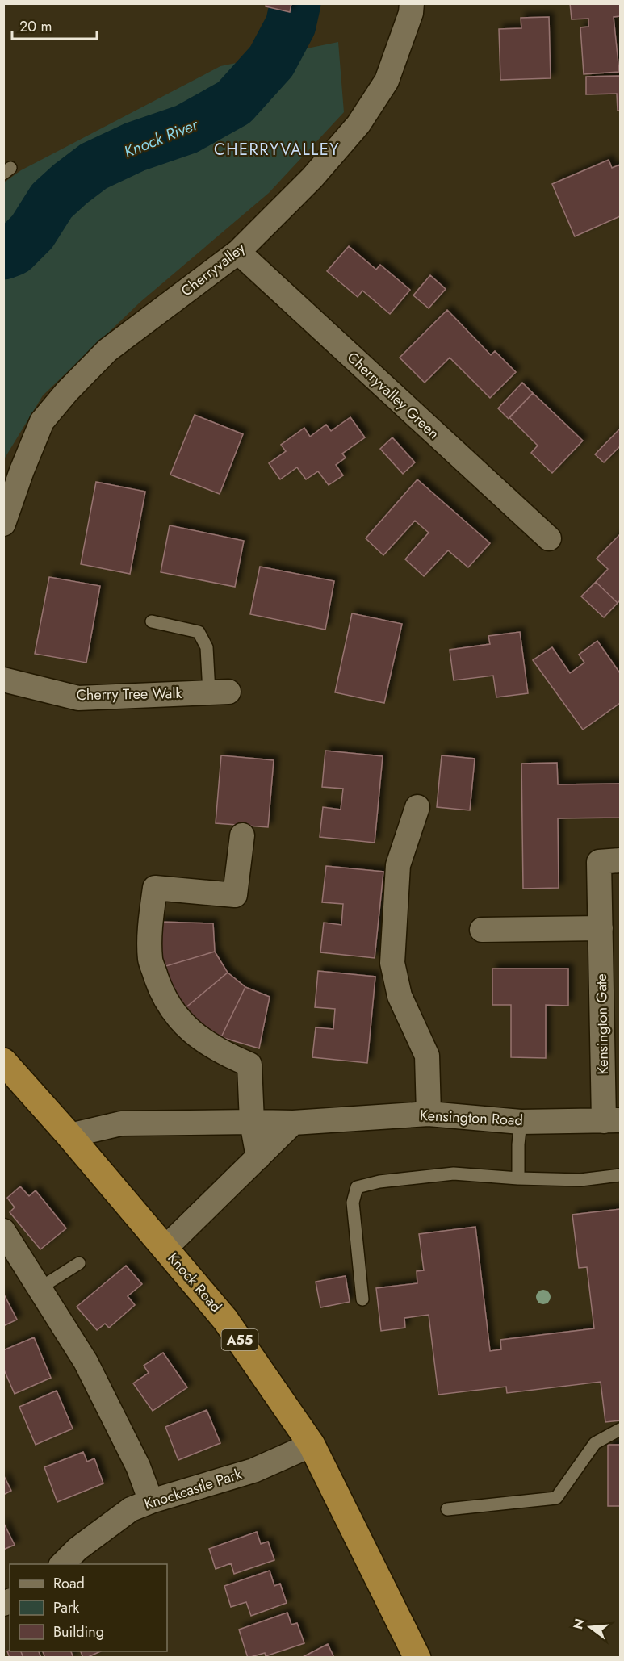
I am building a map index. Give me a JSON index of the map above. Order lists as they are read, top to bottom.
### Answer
{
  "streets": {
    "highway": ["Knock Road", "A55"],
    "street": [
      "Cherryvalley",
      "Cherryvalley Green",
      "Cherry Tree Walk",
      "Kensington Gate",
      "Kensington Road",
      "Knockcastle Park"
    ]
  },
  "crossings": [
    ["Cherryvalley", "Cherryvalley Green"],
    ["Kensington Gate", "Kensington Road"],
    ["Kensington Road", "Knock Road"],
    ["Knock Road", "Knockcastle Park"]
  ],
  "districts": ["CHERRYVALLEY"],
  "water": ["Knock River"],
  "legend": ["Road", "Park", "Building"],
  "scale_bar": "20 m",
  "north": "left"
}
